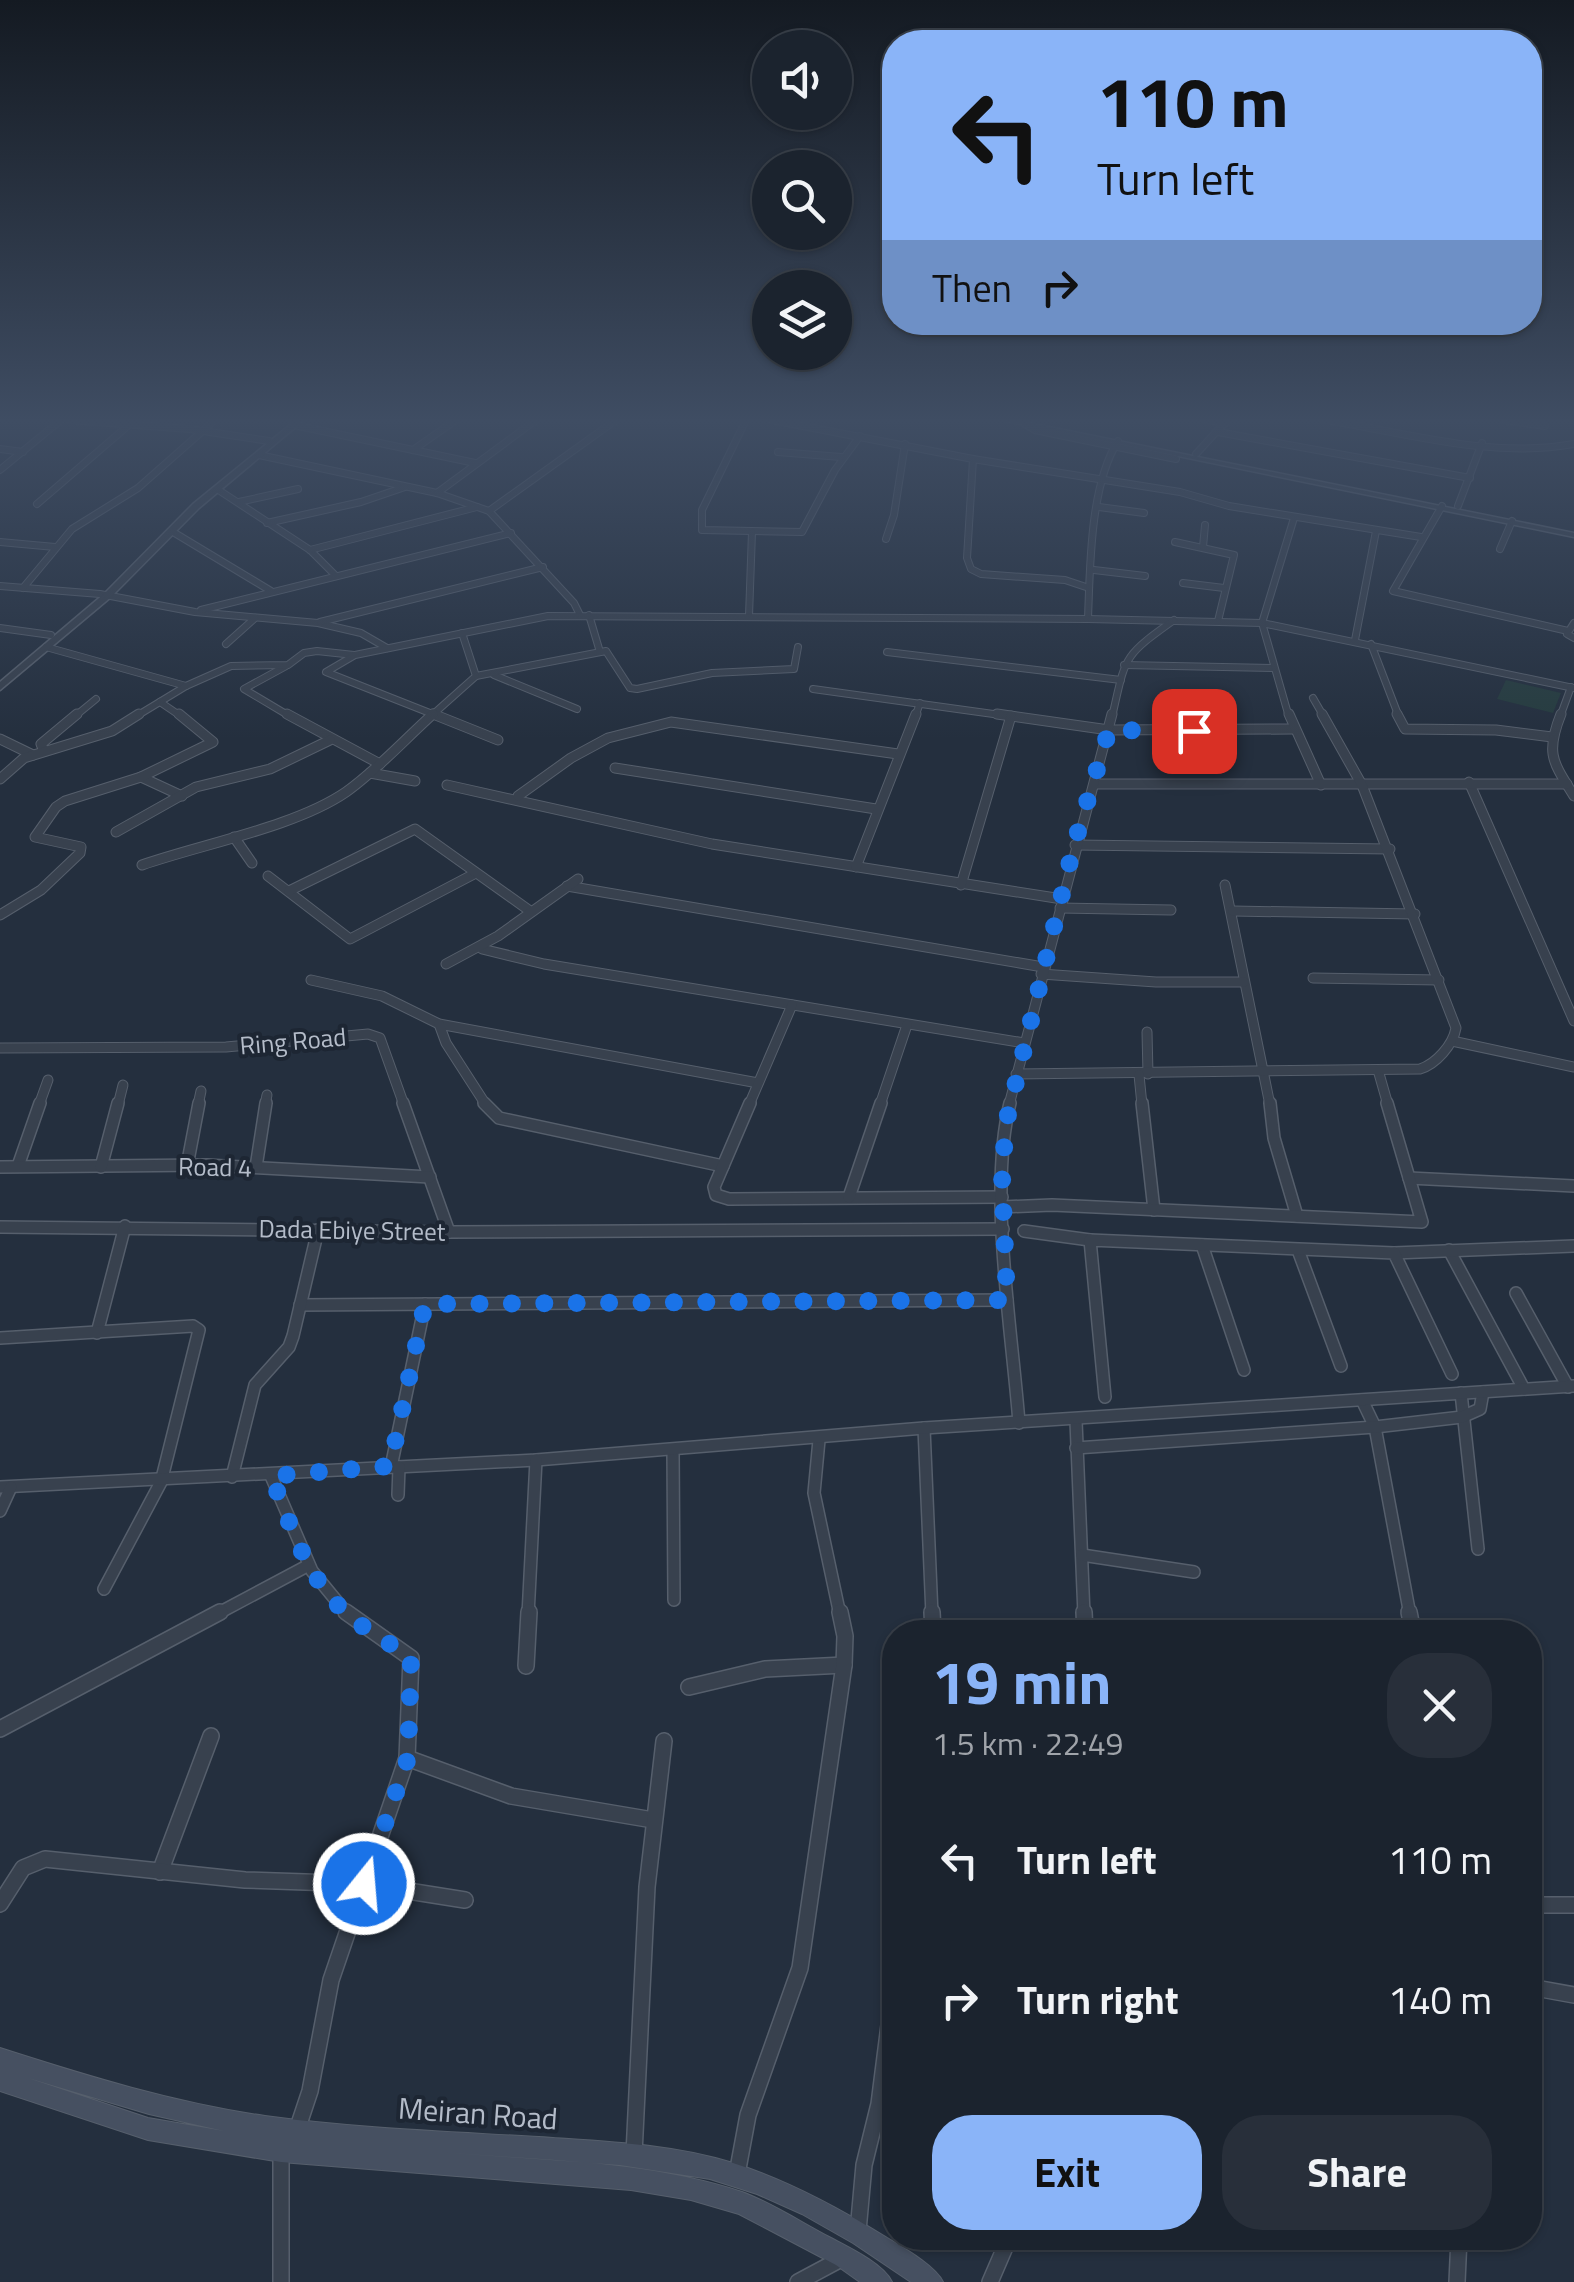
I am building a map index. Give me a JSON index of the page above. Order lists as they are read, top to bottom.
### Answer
{
  "streets": {
    "main road": ["Meiran Road"],
    "street": ["Ring Road", "Road 4", "Dada Ebiye Street"]
  },
  "crossings": [
    ["Ring Road", "Road 4"],
    ["Ring Road", "Dada Ebiye Street"]
  ],
  "page": {
    "turn": ["110 m", "Turn left"],
    "then": "Then",
    "heading": ["19 min", "1.5 km · 22:49"],
    "list": [
      {
        "name": "Turn left",
        "value": "110 m"
      },
      {
        "name": "Turn right",
        "value": "140 m"
      }
    ],
    "buttons": ["Exit", "Share"]
  }
}
